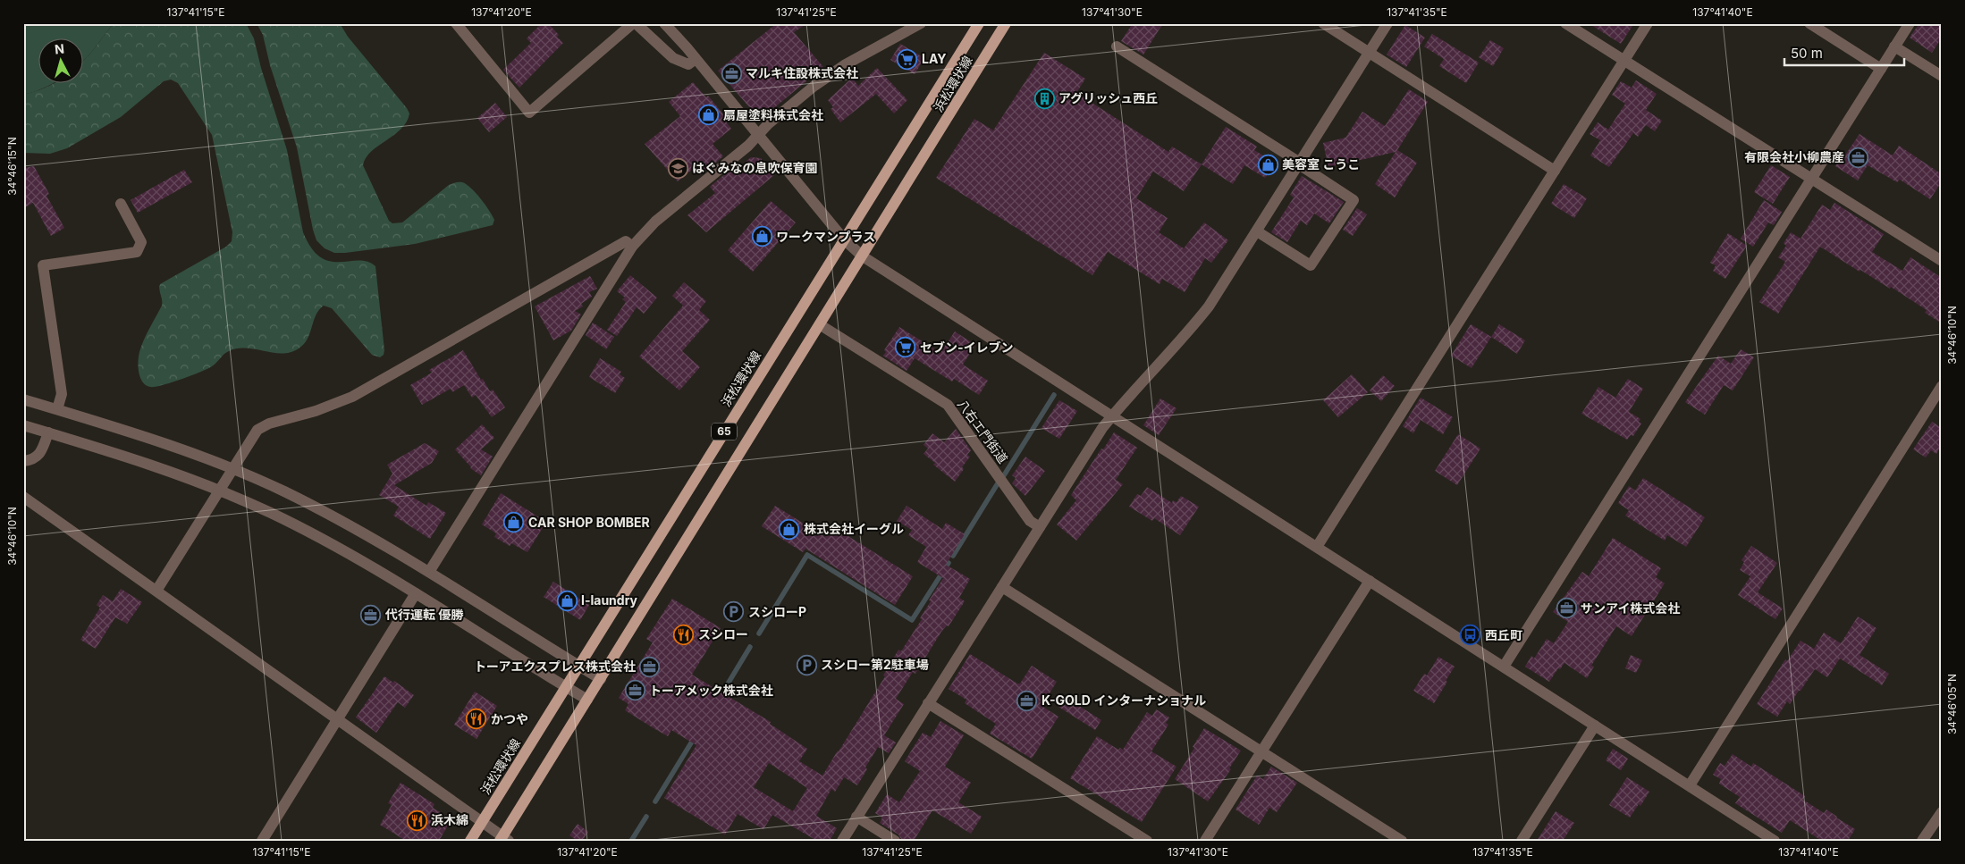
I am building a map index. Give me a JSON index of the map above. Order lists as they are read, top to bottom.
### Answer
{
  "streets": {
    "main road": ["浜松環状線", "65"],
    "street": ["八右エ門街道"]
  },
  "crossings": [
    ["浜松環状線", "八右エ門街道"]
  ],
  "places": {
    "supermarket": ["LAY", "セブン-イレブン"],
    "office": [
      "マルキ住設株式会社",
      "有限会社小柳農産",
      "サンアイ株式会社",
      "代行運転 優勝",
      "トーアエクスプレス株式会社",
      "トーアメック株式会社",
      "K-GOLD インターナショナル"
    ],
    "building": ["アグリッシュ西丘"],
    "shop": [
      "扇屋塗料株式会社",
      "美容室 こうこ",
      "ワークマンプラス",
      "CAR SHOP BOMBER",
      "株式会社イーグル",
      "I-laundry"
    ],
    "school or university": ["はぐみなの息吹保育園"],
    "parking": ["スシローP", "スシロー第2駐車場"],
    "restaurant": ["スシロー", "かつや", "浜木綿"],
    "bus stop": ["西丘町"]
  },
  "scale_bar": "50 m",
  "north": "top",
  "coordinates": [
    "137°41'15\"E",
    "137°41'20\"E",
    "137°41'25\"E",
    "137°41'30\"E",
    "137°41'35\"E",
    "137°41'40\"E",
    "34°46'15\"N",
    "34°46'10\"N",
    "34°46'05\"N"
  ]
}
